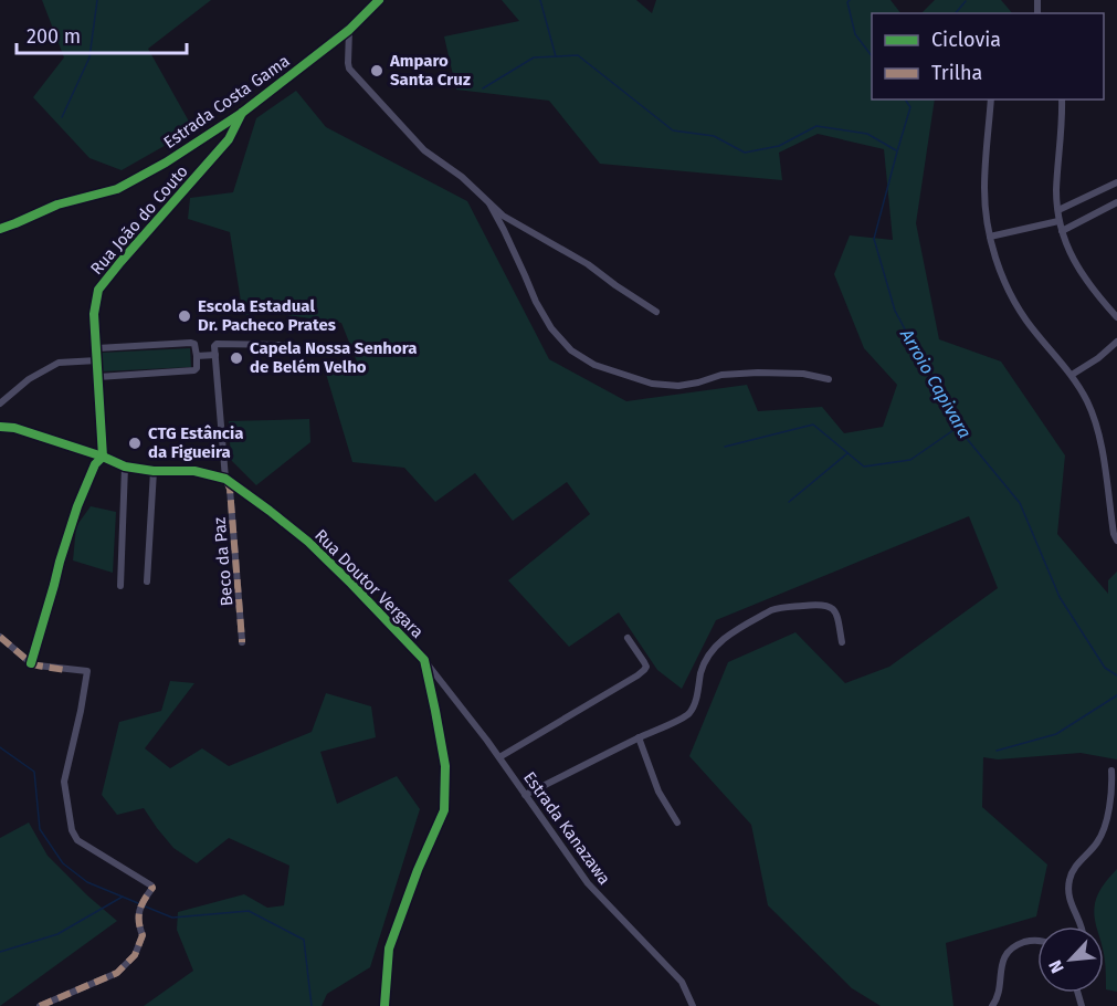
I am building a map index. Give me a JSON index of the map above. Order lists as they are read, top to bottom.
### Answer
{
  "streets": {
    "main road": ["Estrada Costa Gama", "Rua Doutor Vergara"],
    "street": ["Rua João do Couto", "Beco da Paz", "Estrada Kanazawa"]
  },
  "crossings": [
    ["Estrada Costa Gama", "Rua João do Couto"],
    ["Rua João do Couto", "Rua Doutor Vergara"],
    ["Beco da Paz", "Rua Doutor Vergara"],
    ["Rua Doutor Vergara", "Estrada Kanazawa"]
  ],
  "water": ["Arroio Capivara"],
  "places": [
    "Amparo Santa Cruz",
    "Escola Estadual Dr. Pacheco Prates",
    "Capela Nossa Senhora de Belém Velho",
    "CTG Estância da Figueira"
  ],
  "legend": ["Ciclovia", "Trilha"],
  "scale_bar": "200 m",
  "north": "bottom left"
}
